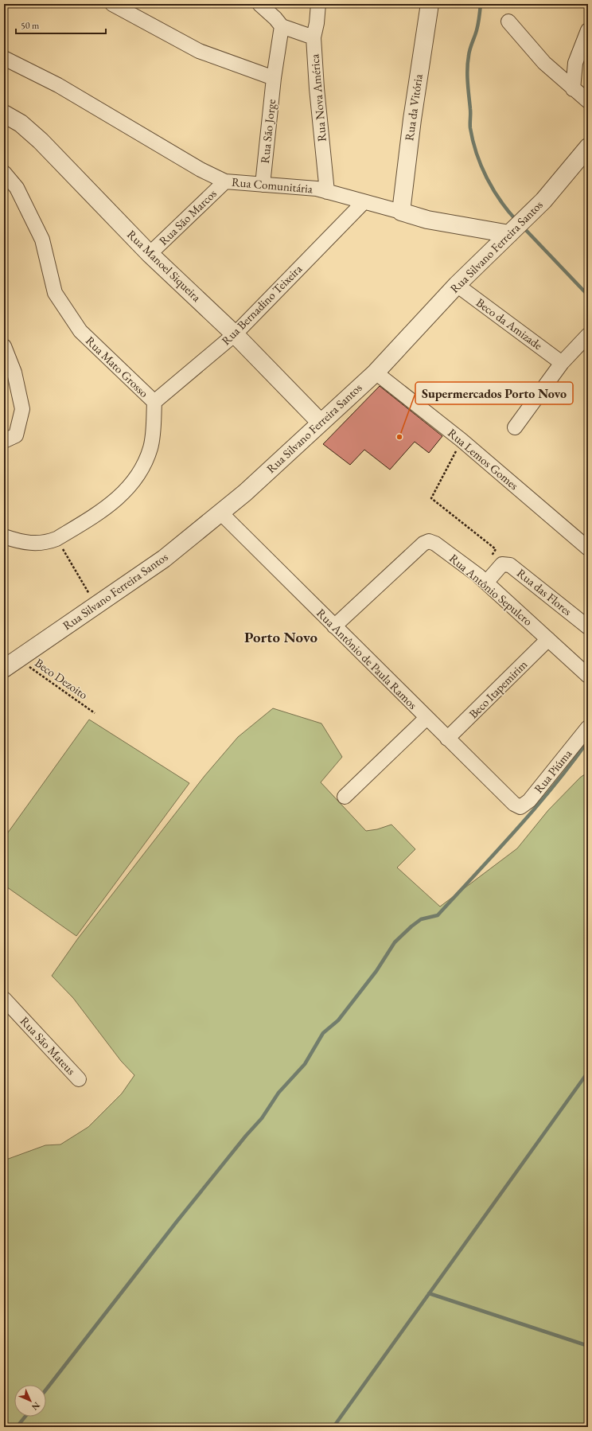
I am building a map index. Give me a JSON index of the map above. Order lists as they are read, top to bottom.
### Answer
{
  "streets": {
    "street": [
      "Rua Nova América",
      "Rua da Vitória",
      "Rua São Jorge",
      "Rua Comunitária",
      "Rua São Marcos",
      "Rua Silvano Ferreira Santos",
      "Rua Manoel Siqueira",
      "Rua Bernadino Teixeira",
      "Beco da Amizade",
      "Rua Mato Grosso",
      "Rua Lemos Gomes",
      "Rua Antônio Sepulcro",
      "Rua das Flores",
      "Rua Antônio de Paula Ramos",
      "Beco Itapemirim",
      "Rua Piúma",
      "Rua São Mateus"
    ],
    "path": ["Beco Dezoito"]
  },
  "crossings": [
    ["Rua Nova América", "Rua Comunitária"],
    ["Rua da Vitória", "Rua Comunitária"],
    ["Rua São Jorge", "Rua Comunitária"],
    ["Rua Comunitária", "Rua São Marcos"],
    ["Rua Comunitária", "Rua Silvano Ferreira Santos"],
    ["Rua Comunitária", "Rua Bernadino Teixeira"],
    ["Rua São Marcos", "Rua Manoel Siqueira"],
    ["Rua Silvano Ferreira Santos", "Rua Manoel Siqueira"],
    ["Rua Silvano Ferreira Santos", "Beco da Amizade"],
    ["Rua Silvano Ferreira Santos", "Rua Lemos Gomes"],
    ["Rua Silvano Ferreira Santos", "Rua Antônio de Paula Ramos"],
    ["Rua Silvano Ferreira Santos", "Beco Dezoito"],
    ["Rua Manoel Siqueira", "Rua Bernadino Teixeira"],
    ["Rua Bernadino Teixeira", "Rua Mato Grosso"],
    ["Rua Antônio Sepulcro", "Rua das Flores"],
    ["Rua Antônio Sepulcro", "Rua Antônio de Paula Ramos"],
    ["Rua Antônio Sepulcro", "Beco Itapemirim"],
    ["Rua Antônio de Paula Ramos", "Beco Itapemirim"],
    ["Rua Antônio de Paula Ramos", "Rua Piúma"]
  ],
  "districts": ["Porto Novo"],
  "places": ["Supermercados Porto Novo"],
  "scale_bar": "50 m",
  "north": "bottom right"
}
